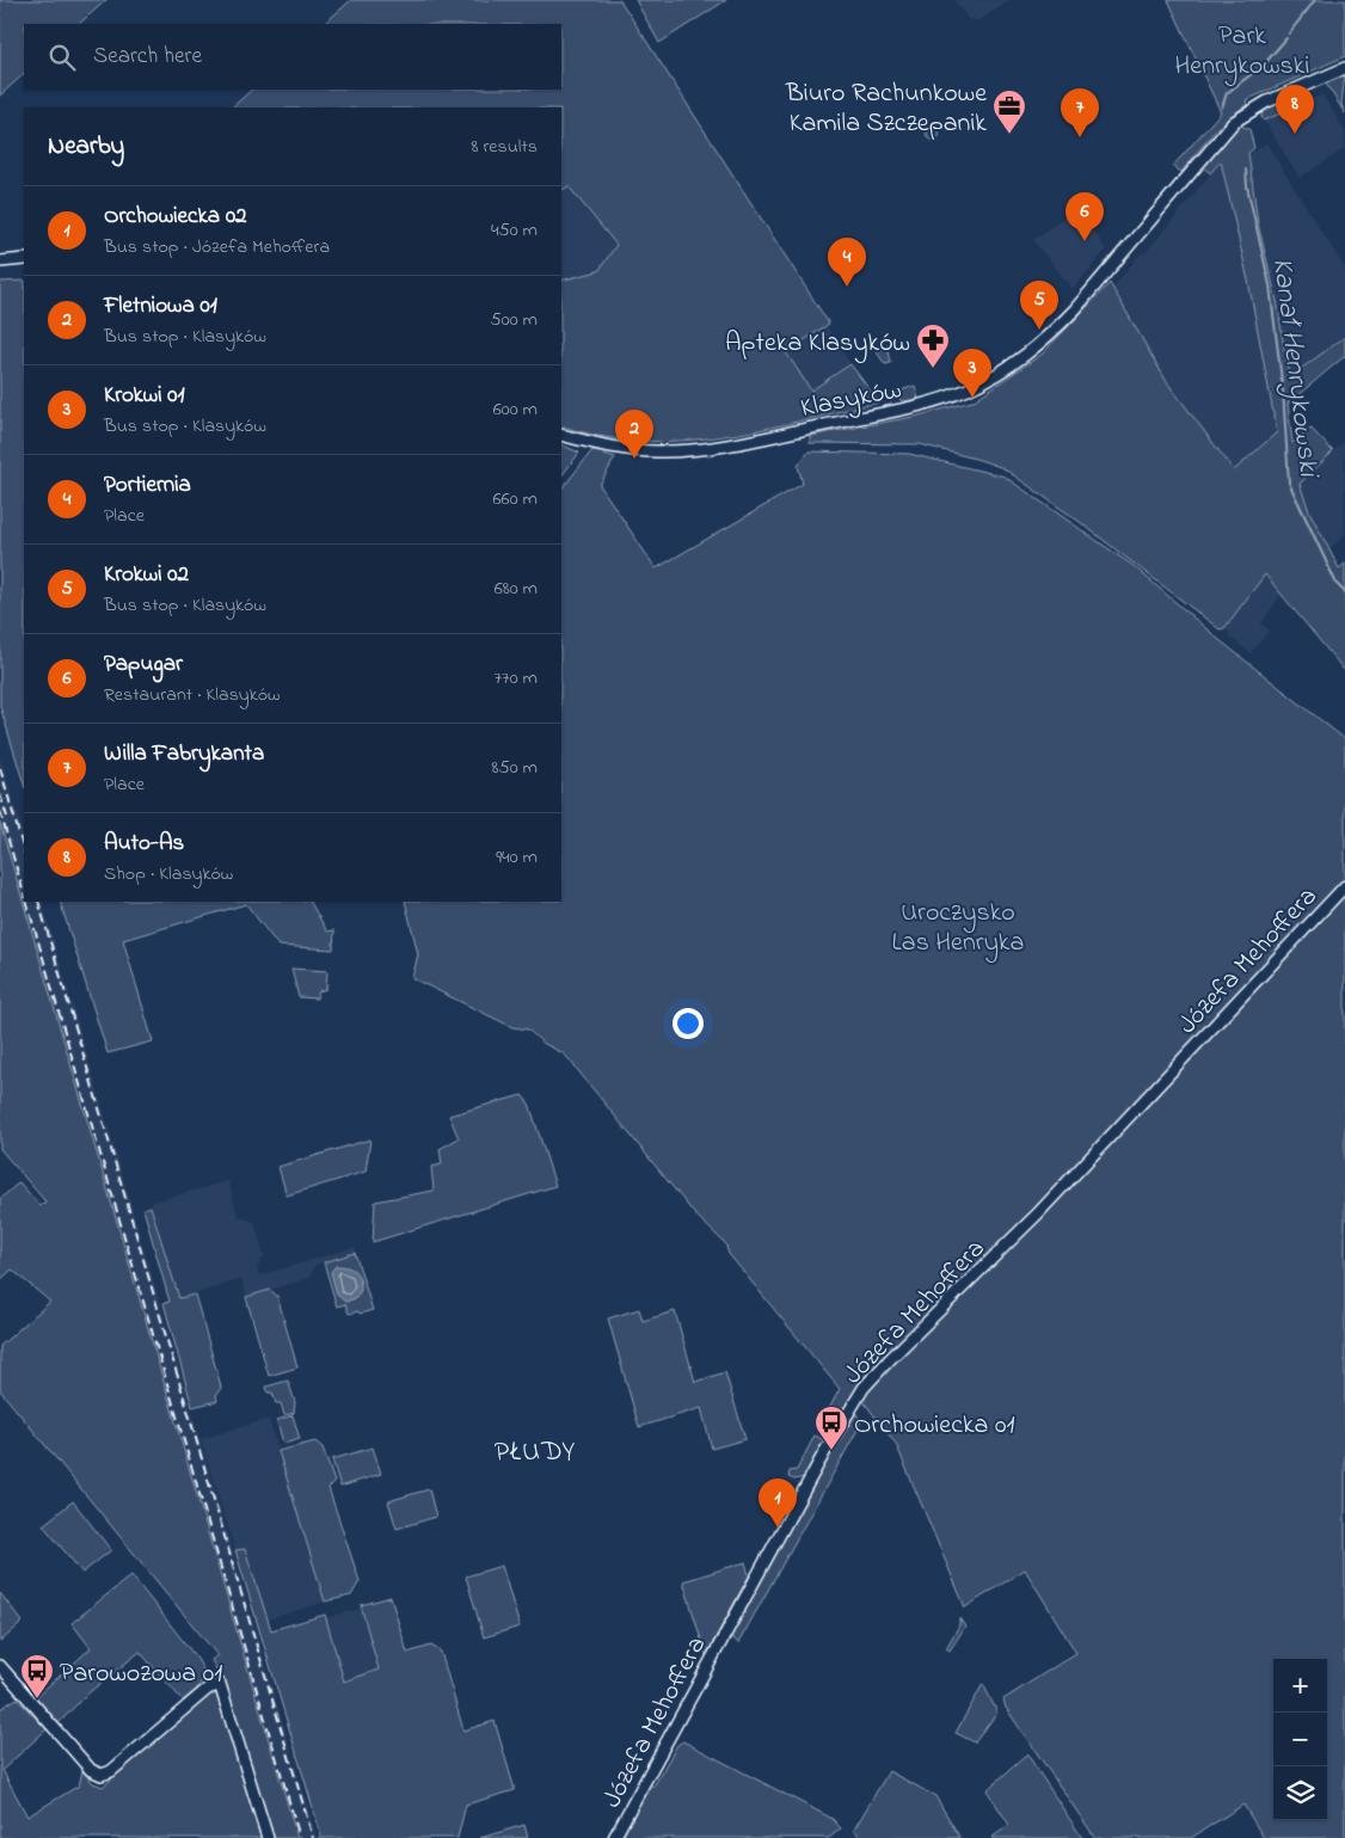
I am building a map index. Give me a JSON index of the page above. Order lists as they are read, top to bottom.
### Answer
{
  "streets": {
    "street": ["Klasyków", "Józefa Mehoffera"]
  },
  "districts": ["PŁUDY"],
  "water": ["Kanał Henrykowski"],
  "parks": ["Park Henrykowski", "Uroczysko Las Henryka"],
  "places": {
    "office": ["Biuro Rachunkowe Kamila Szczepanik"],
    "pharmacy": ["Apteka Klasyków"],
    "bus stop": ["Orchowiecka 01", "Parowozowa 01"]
  },
  "page": {
    "search": "Search here",
    "pins": [
      "8",
      "7",
      "6",
      "4",
      "5",
      "3",
      "2",
      "1"
    ],
    "heading": ["Nearby", "8 results"],
    "list": [
      {
        "mark": "1",
        "name": "Orchowiecka 02",
        "note": "Bus stop · Józefa Mehoffera",
        "value": "450 m"
      },
      {
        "mark": "2",
        "name": "Fletniowa 01",
        "note": "Bus stop · Klasyków",
        "value": "500 m"
      },
      {
        "mark": "3",
        "name": "Krokwi 01",
        "note": "Bus stop · Klasyków",
        "value": "600 m"
      },
      {
        "mark": "4",
        "name": "Portiernia",
        "note": "Place",
        "value": "660 m"
      },
      {
        "mark": "5",
        "name": "Krokwi 02",
        "note": "Bus stop · Klasyków",
        "value": "680 m"
      },
      {
        "mark": "6",
        "name": "Papugar",
        "note": "Restaurant · Klasyków",
        "value": "770 m"
      },
      {
        "mark": "7",
        "name": "Willa Fabrykanta",
        "note": "Place",
        "value": "850 m"
      },
      {
        "mark": "8",
        "name": "Auto-As",
        "note": "Shop · Klasyków",
        "value": "940 m"
      }
    ],
    "map_buttons": ["+", "−"]
  }
}
